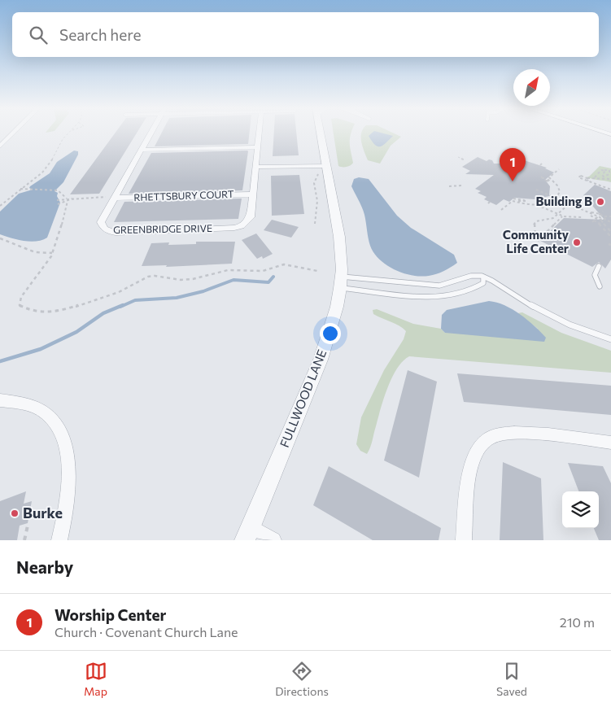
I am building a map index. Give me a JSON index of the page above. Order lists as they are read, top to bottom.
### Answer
{
  "streets": {
    "street": ["RHETTSBURY COURT", "GREENBRIDGE DRIVE", "FULLWOOD LANE"]
  },
  "crossings": [
    ["RHETTSBURY COURT", "GREENBRIDGE DRIVE"]
  ],
  "places": ["Building B", "Community Life Center", "Burke"],
  "north": "top right",
  "page": {
    "search": "Search here",
    "pins": "1",
    "heading": "Nearby",
    "list": [
      {
        "mark": "1",
        "name": "Worship Center",
        "note": "Church · Covenant Church Lane",
        "value": "210 m"
      }
    ],
    "nav": ["Map", "Directions", "Saved"]
  }
}
